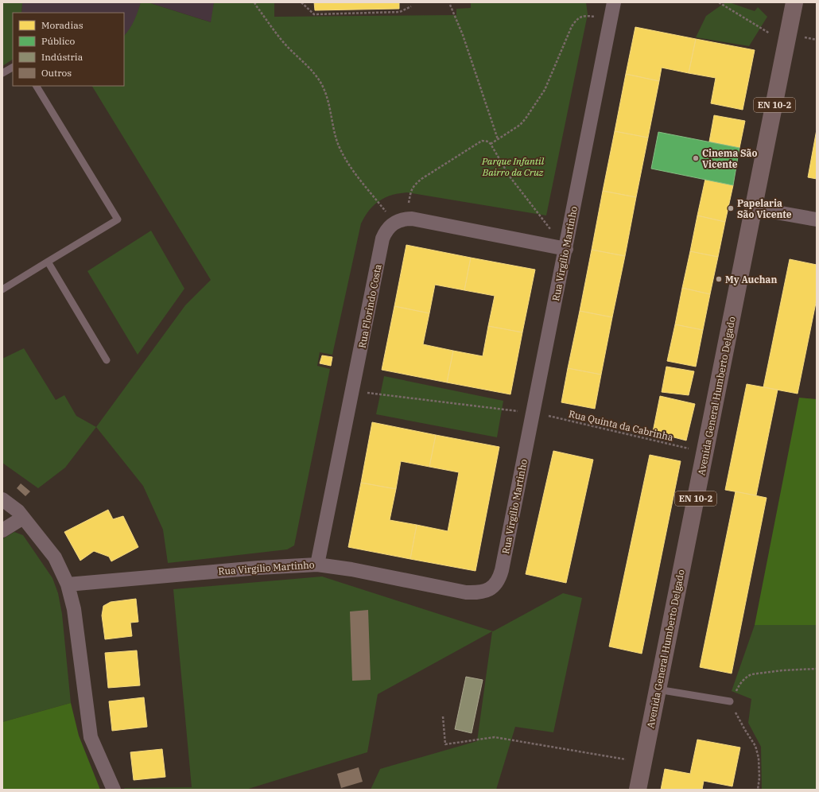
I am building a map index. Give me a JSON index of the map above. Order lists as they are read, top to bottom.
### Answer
{
  "streets": {
    "main road": ["EN 10-2", "Avenida General Humberto Delgado"],
    "street": ["Rua Virgílio Martinho", "Rua Florindo Costa"],
    "path": ["Rua Quinta da Cabrinha"]
  },
  "crossings": [
    ["Rua Virgílio Martinho", "Rua Florindo Costa"],
    ["Rua Virgílio Martinho", "Rua Quinta da Cabrinha"],
    ["Rua Florindo Costa", "Rua Quinta da Cabrinha"],
    ["Avenida General Humberto Delgado", "Rua Quinta da Cabrinha"]
  ],
  "parks": ["Parque Infantil Bairro da Cruz"],
  "places": ["Cinema São Vicente", "Papelaria São Vicente", "My Auchan"],
  "legend": [
    "Moradias",
    "Público",
    "Indústria",
    "Outros"
  ]
}
